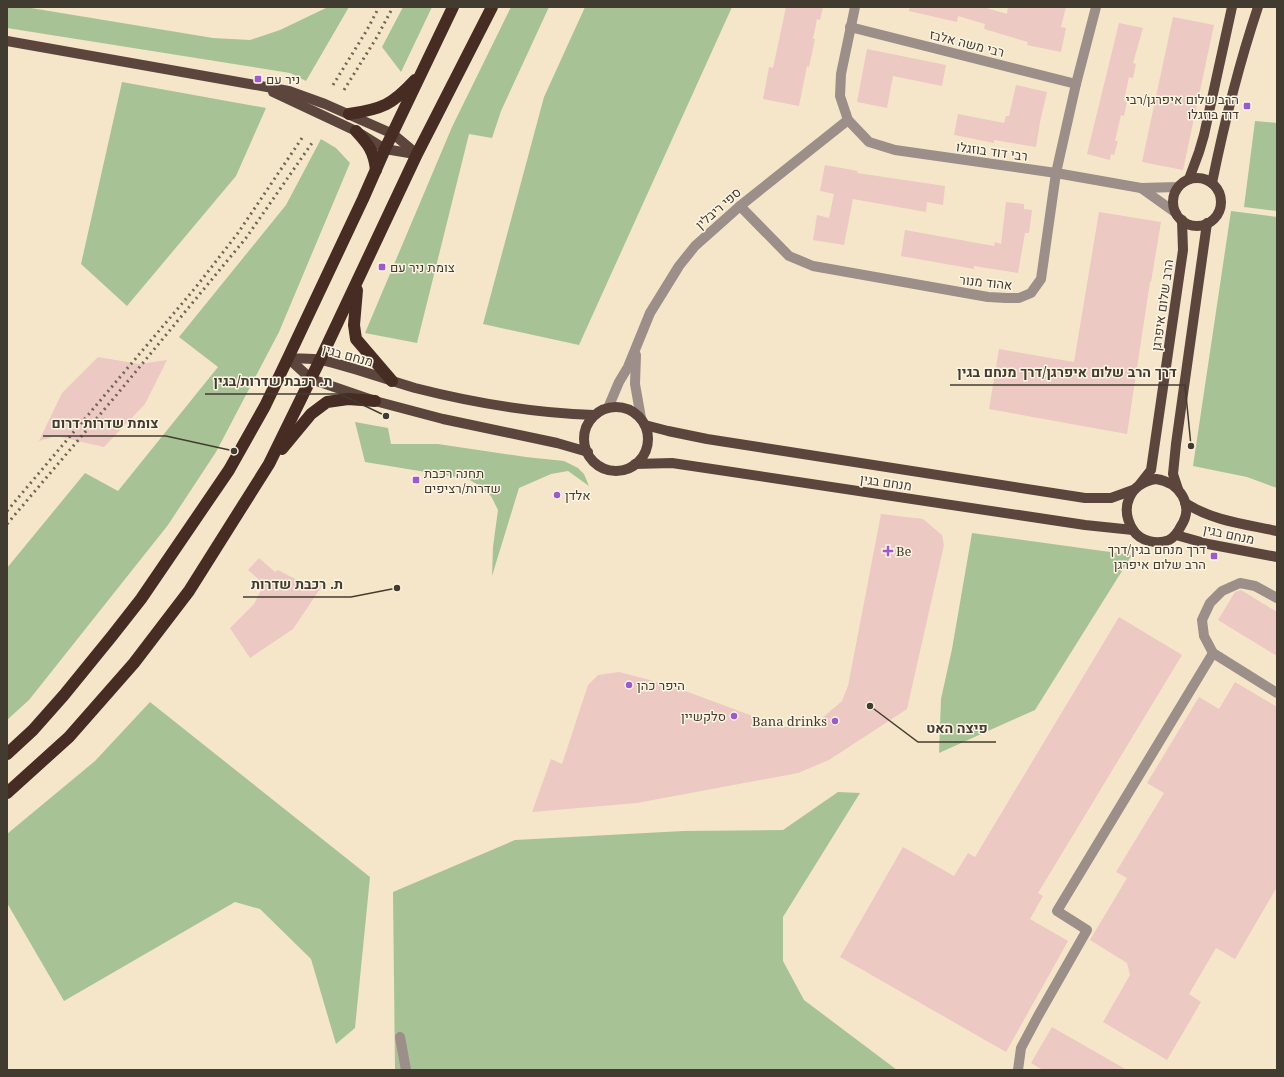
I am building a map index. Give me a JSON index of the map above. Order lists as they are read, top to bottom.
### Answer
{
  "streets": {
    "main road": ["הרב שלום איפרגן", "מנחם בגין"],
    "street": [
      "רבי משה אלבז",
      "רבי דוד בוזגלו",
      "ספי ריבלין",
      "אהוד מנור"
    ]
  },
  "crossings": [
    ["רבי משה אלבז", "אהוד מנור"],
    ["רבי דוד בוזגלו", "ספי ריבלין"],
    ["רבי דוד בוזגלו", "אהוד מנור"],
    ["רבי דוד בוזגלו", "הרב שלום איפרגן"],
    ["ספי ריבלין", "אהוד מנור"],
    ["ספי ריבלין", "מנחם בגין"],
    ["הרב שלום איפרגן", "מנחם בגין"]
  ],
  "places": {
    "transit": [
      "ניר עם",
      "הרב שלום איפרגן/רבי דוד בוזגלו",
      "צומת ניר עם",
      "תחנה רכבת שדרות/רציפים",
      "דרך מנחם בגין/דרך הרב שלום איפרגן"
    ],
    "other": [
      "ת. רכבת שדרות/בגין",
      "דרך הרב שלום איפרגן/דרך מנחם בגין",
      "צומת שדרות דרום",
      "אלדן",
      "ת. רכבת שדרות",
      "היפר כהן",
      "פיצה האט",
      "סלקשיין",
      "Bana drinks"
    ],
    "health": ["Be"]
  }
}
